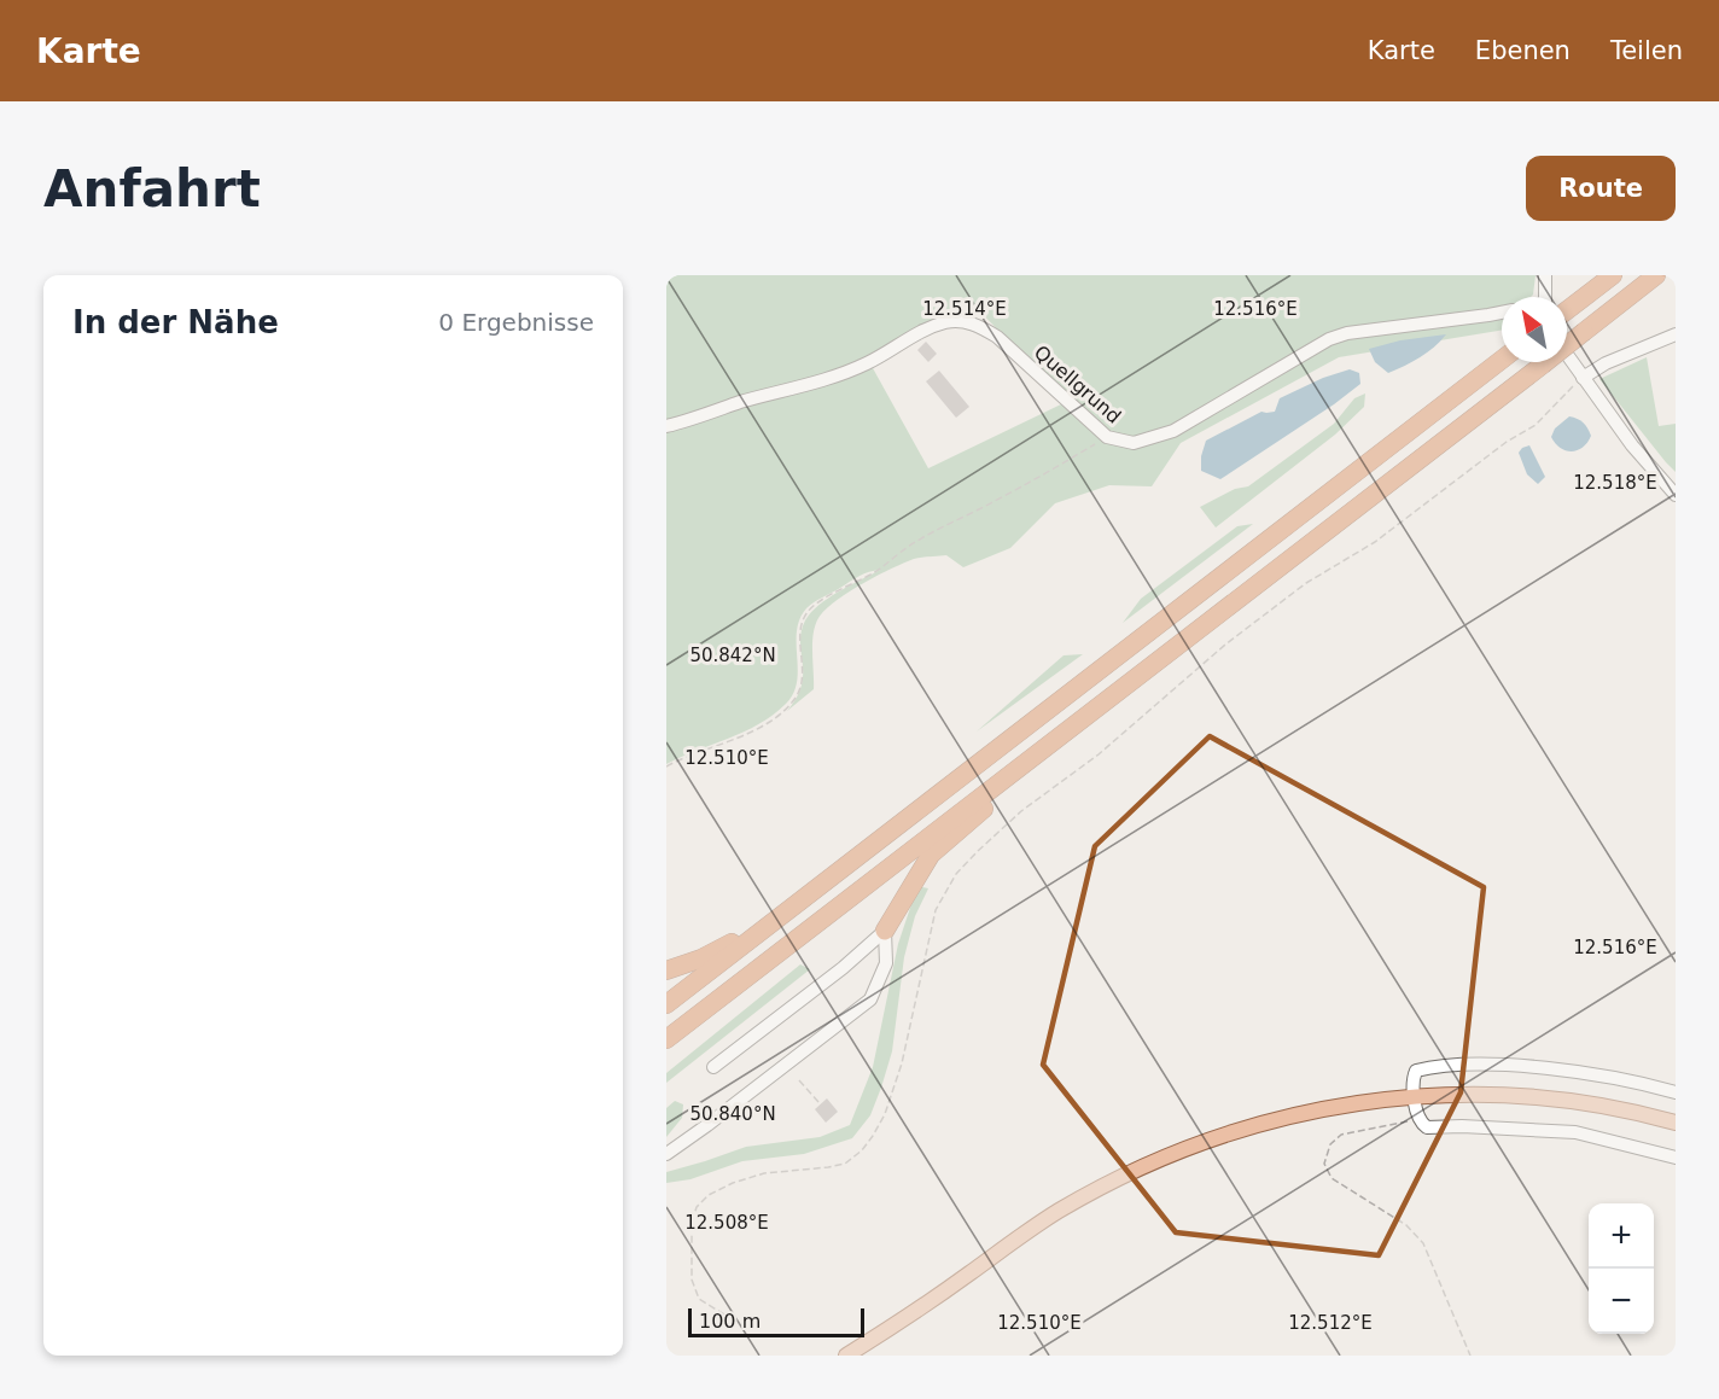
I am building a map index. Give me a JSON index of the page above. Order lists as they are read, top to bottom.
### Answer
{
  "streets": {
    "street": ["Quellgrund"]
  },
  "scale_bar": "100 m",
  "north": "top left",
  "page": {
    "header": "Karte",
    "nav": ["Karte", "Ebenen", "Teilen"],
    "buttons": "Route",
    "title": "Anfahrt",
    "heading": ["In der Nähe", "0 Ergebnisse"],
    "map_buttons": ["+", "−"],
    "scale": "100 m"
  },
  "coordinates": [
    "12.516°E",
    "12.514°E",
    "12.518°E",
    "50.842°N",
    "12.510°E",
    "50.840°N",
    "12.508°E",
    "12.512°E"
  ]
}
